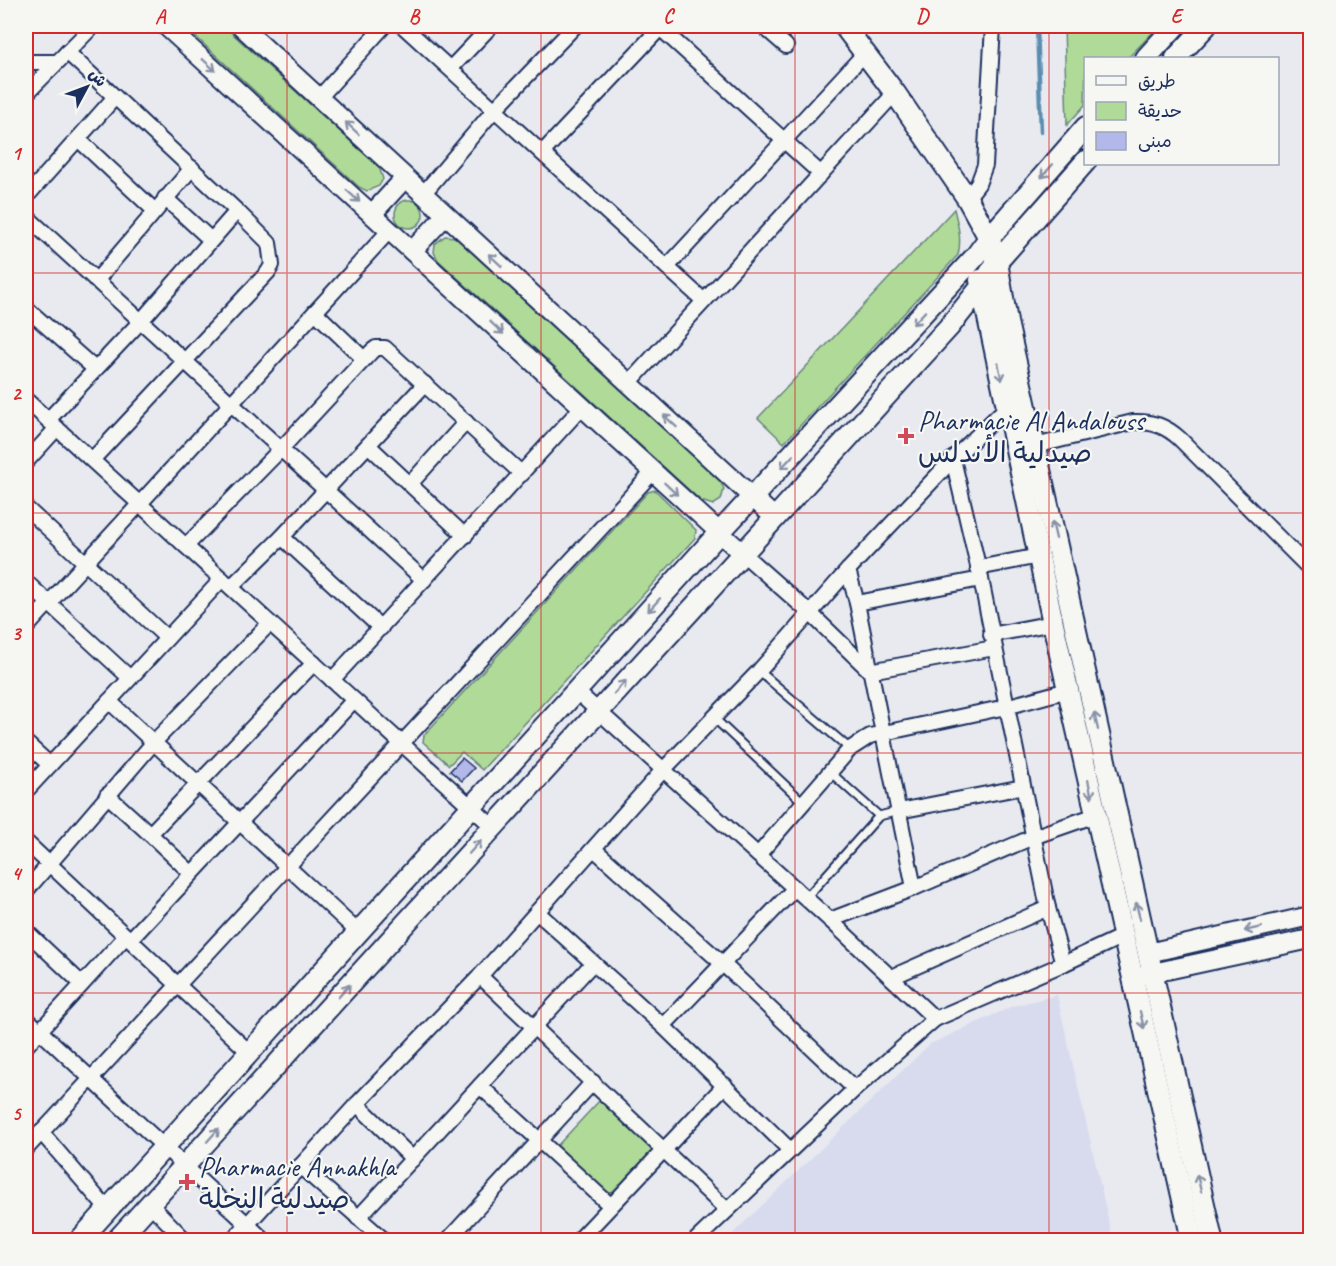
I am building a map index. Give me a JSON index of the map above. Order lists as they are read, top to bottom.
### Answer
{
  "places": {
    "health": ["Pharmacie Al Andalouss صيدلية الأندلس", "Pharmacie Annakhla صيدلية النخلة"]
  },
  "legend": ["طريق", "حديقة", "مبنى"],
  "north": "top right",
  "grid": {
    "columns": [
      "A",
      "B",
      "C",
      "D",
      "E"
    ],
    "rows": [
      "1",
      "2",
      "3",
      "4",
      "5"
    ]
  }
}
